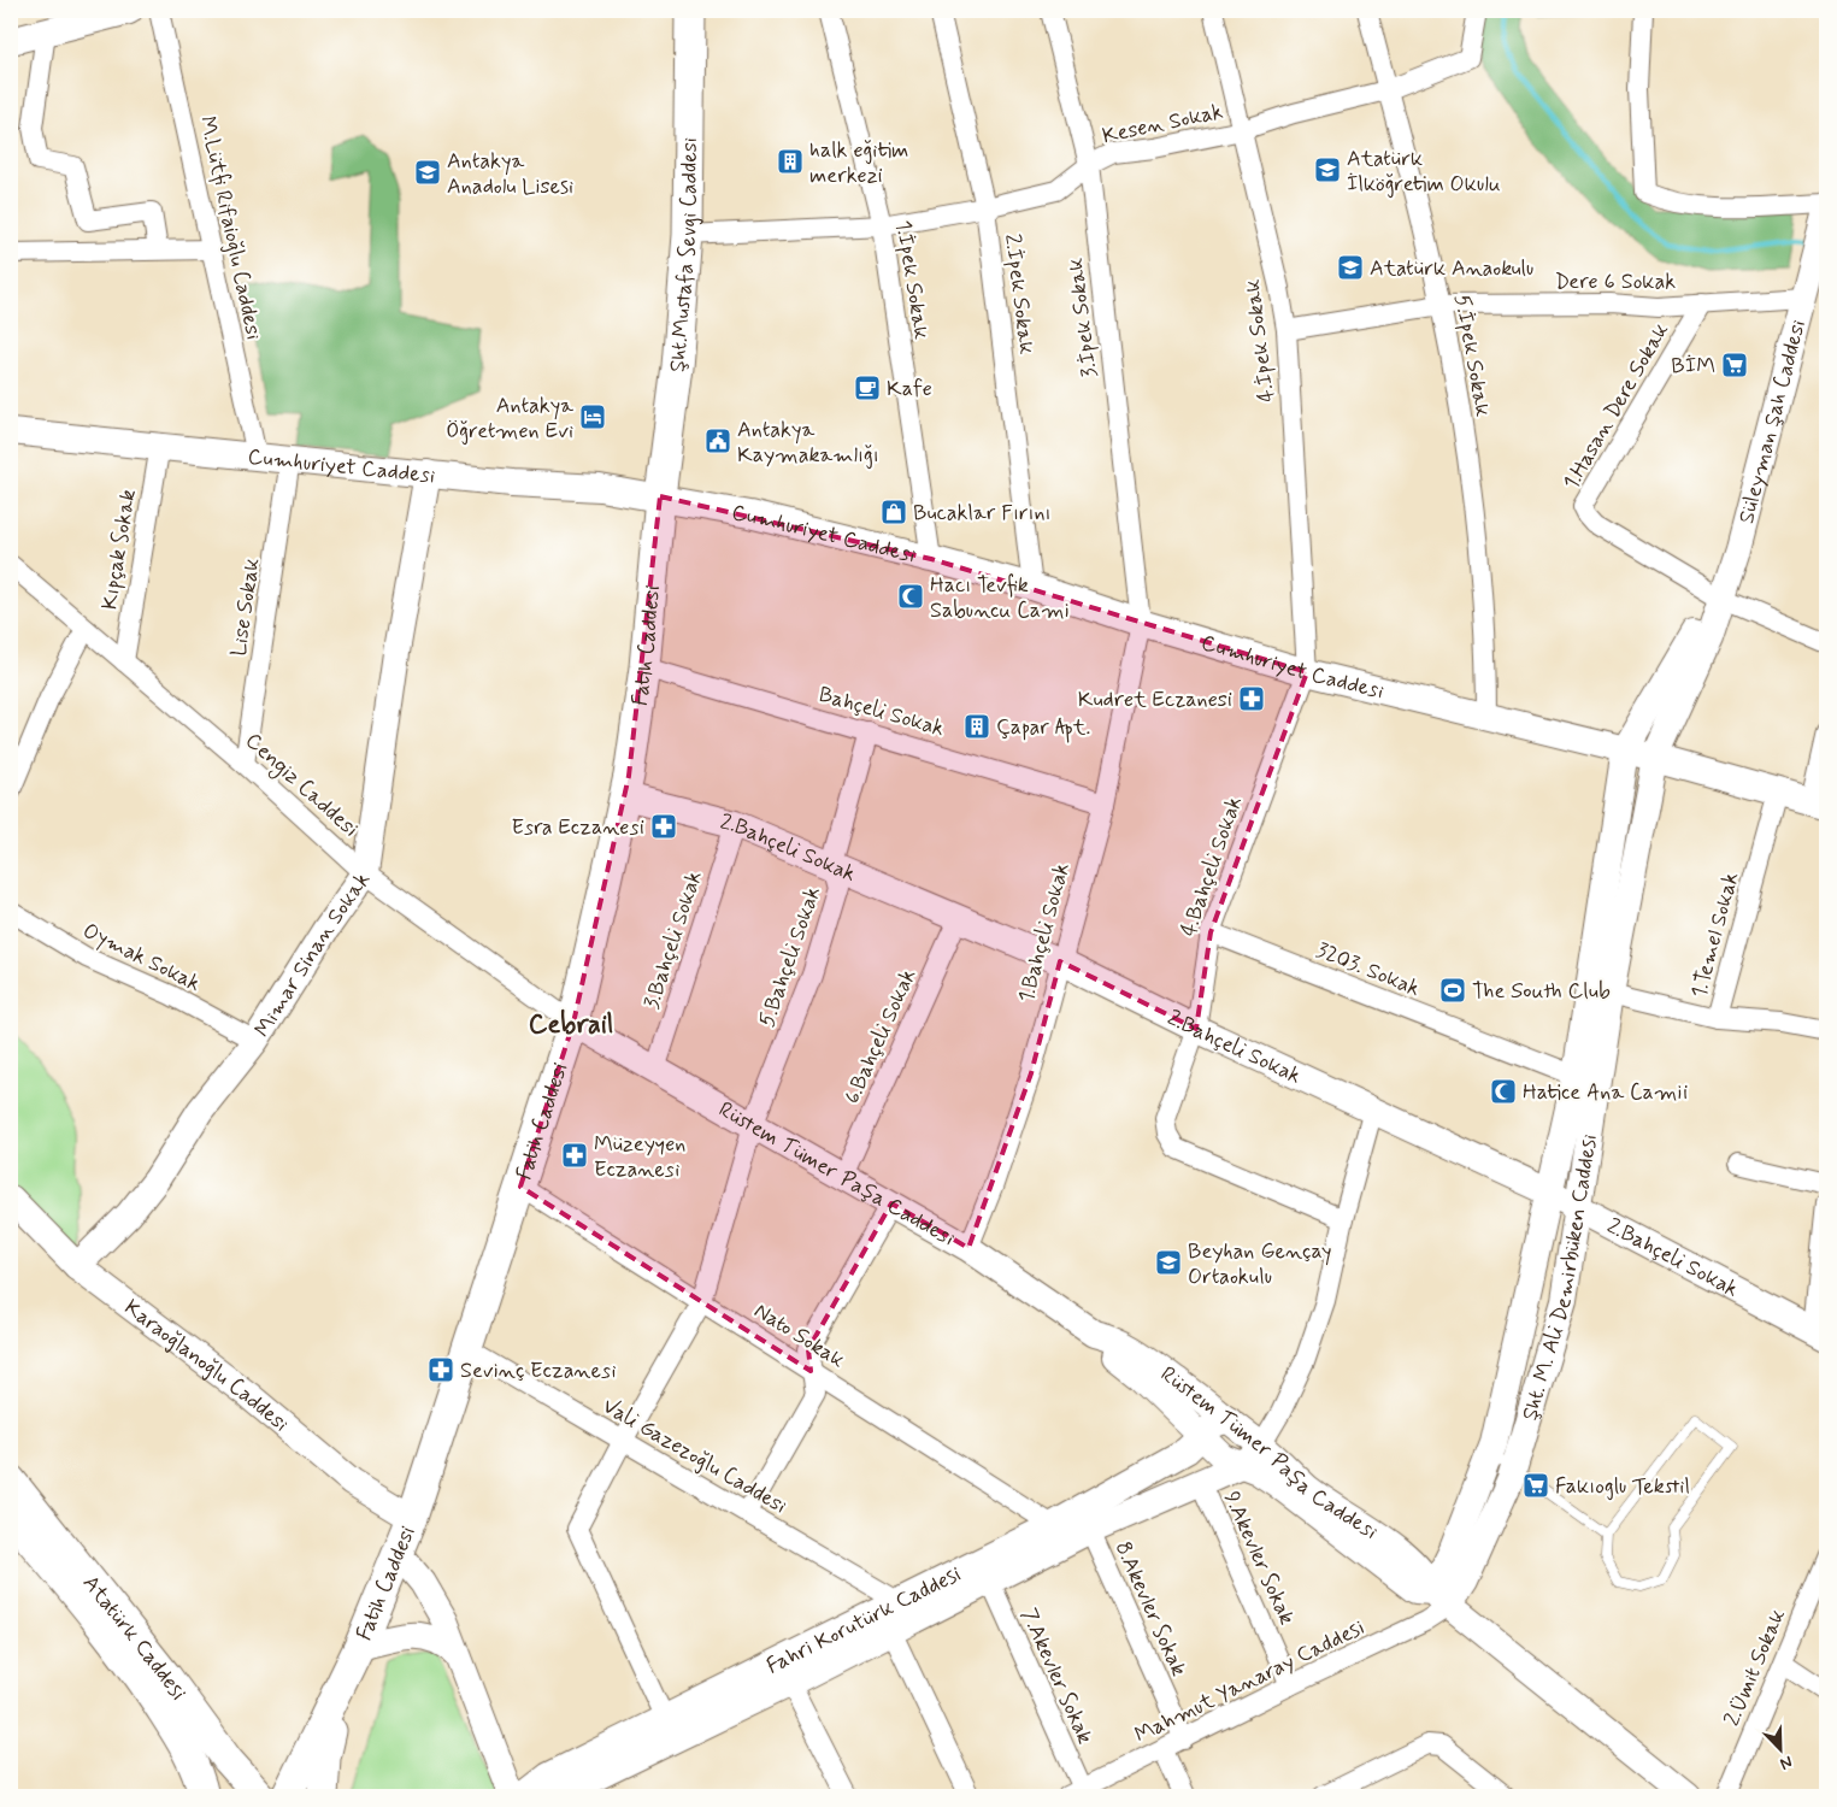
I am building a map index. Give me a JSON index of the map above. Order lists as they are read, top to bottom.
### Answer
{
  "streets": {
    "main road": ["Şht.Mustafa Sevgi Caddesi", "Fatih Caddesi", "Atatürk Caddesi"],
    "street": [
      "Kesen Sokak",
      "M.Lütfi Rifaioğlu Caddesi",
      "1.İpek Sokak",
      "Dere 6 Sokak",
      "2.İpek Sokak",
      "3.İpek Sokak",
      "4.İpek Sokak",
      "5.İpek Sokak",
      "1.Hasan Dere Sokak",
      "Süleyman Şah Caddesi",
      "Cumhuriyet Caddesi",
      "Kıpçak Sokak",
      "Lise Sokak",
      "Bahçeli Sokak",
      "Cengiz Caddesi",
      "2.Bahçeli Sokak",
      "4.Bahçeli Sokak",
      "1.Bahçeli Sokak",
      "1.Temel Sokak",
      "3.Bahçeli Sokak",
      "Mimar Sinan Sokak",
      "Oymak Sokak",
      "5.Bahçeli Sokak",
      "3203. Sokak",
      "6.Bahçeli Sokak",
      "Rüstem Tümer Paşa Caddesi",
      "Şht. M. Ali Demirbüken Caddesi",
      "Nato Sokak",
      "Karaoğlanoğlu Caddesi",
      "Vali Gazezoğlu Caddesi",
      "9.Akevler Sokak",
      "8.Akevler Sokak",
      "Fahri Korutürk Caddesi",
      "2.Ümit Sokak",
      "7.Akevler Sokak",
      "Mahmut Yanaray Caddesi"
    ]
  },
  "crossings": [
    ["Kesen Sokak", "Şht.Mustafa Sevgi Caddesi"],
    ["Kesen Sokak", "1.İpek Sokak"],
    ["Kesen Sokak", "2.İpek Sokak"],
    ["Kesen Sokak", "3.İpek Sokak"],
    ["Kesen Sokak", "4.İpek Sokak"],
    ["Kesen Sokak", "5.İpek Sokak"],
    ["M.Lütfi Rifaioğlu Caddesi", "Cumhuriyet Caddesi"],
    ["Şht.Mustafa Sevgi Caddesi", "Cumhuriyet Caddesi"],
    ["Şht.Mustafa Sevgi Caddesi", "Fatih Caddesi"],
    ["1.İpek Sokak", "Cumhuriyet Caddesi"],
    ["Dere 6 Sokak", "4.İpek Sokak"],
    ["Dere 6 Sokak", "5.İpek Sokak"],
    ["Dere 6 Sokak", "1.Hasan Dere Sokak"],
    ["Dere 6 Sokak", "Süleyman Şah Caddesi"],
    ["2.İpek Sokak", "Cumhuriyet Caddesi"],
    ["3.İpek Sokak", "Cumhuriyet Caddesi"],
    ["3.İpek Sokak", "1.Bahçeli Sokak"],
    ["4.İpek Sokak", "Cumhuriyet Caddesi"],
    ["4.İpek Sokak", "4.Bahçeli Sokak"],
    ["5.İpek Sokak", "Cumhuriyet Caddesi"],
    ["1.Hasan Dere Sokak", "Süleyman Şah Caddesi"],
    ["Süleyman Şah Caddesi", "Cumhuriyet Caddesi"],
    ["Süleyman Şah Caddesi", "Şht. M. Ali Demirbüken Caddesi"],
    ["Cumhuriyet Caddesi", "Kıpçak Sokak"],
    ["Cumhuriyet Caddesi", "Lise Sokak"],
    ["Cumhuriyet Caddesi", "Fatih Caddesi"],
    ["Cumhuriyet Caddesi", "4.Bahçeli Sokak"],
    ["Cumhuriyet Caddesi", "1.Bahçeli Sokak"],
    ["Cumhuriyet Caddesi", "1.Temel Sokak"],
    ["Cumhuriyet Caddesi", "Mimar Sinan Sokak"],
    ["Cumhuriyet Caddesi", "Şht. M. Ali Demirbüken Caddesi"],
    ["Kıpçak Sokak", "Cengiz Caddesi"],
    ["Lise Sokak", "Cengiz Caddesi"],
    ["Fatih Caddesi", "Bahçeli Sokak"],
    ["Fatih Caddesi", "Cengiz Caddesi"],
    ["Fatih Caddesi", "2.Bahçeli Sokak"],
    ["Fatih Caddesi", "Rüstem Tümer Paşa Caddesi"],
    ["Fatih Caddesi", "Nato Sokak"],
    ["Fatih Caddesi", "Karaoğlanoğlu Caddesi"],
    ["Fatih Caddesi", "Vali Gazezoğlu Caddesi"],
    ["Bahçeli Sokak", "1.Bahçeli Sokak"],
    ["Bahçeli Sokak", "5.Bahçeli Sokak"],
    ["Cengiz Caddesi", "Mimar Sinan Sokak"],
    ["Cengiz Caddesi", "Rüstem Tümer Paşa Caddesi"],
    ["2.Bahçeli Sokak", "4.Bahçeli Sokak"],
    ["2.Bahçeli Sokak", "1.Bahçeli Sokak"],
    ["2.Bahçeli Sokak", "3.Bahçeli Sokak"],
    ["2.Bahçeli Sokak", "5.Bahçeli Sokak"],
    ["2.Bahçeli Sokak", "6.Bahçeli Sokak"],
    ["2.Bahçeli Sokak", "Şht. M. Ali Demirbüken Caddesi"],
    ["4.Bahçeli Sokak", "3203. Sokak"],
    ["1.Bahçeli Sokak", "Rüstem Tümer Paşa Caddesi"],
    ["3.Bahçeli Sokak", "Rüstem Tümer Paşa Caddesi"],
    ["Mimar Sinan Sokak", "Oymak Sokak"],
    ["Mimar Sinan Sokak", "Karaoğlanoğlu Caddesi"],
    ["5.Bahçeli Sokak", "Rüstem Tümer Paşa Caddesi"],
    ["5.Bahçeli Sokak", "Nato Sokak"],
    ["5.Bahçeli Sokak", "Vali Gazezoğlu Caddesi"],
    ["5.Bahçeli Sokak", "Fahri Korutürk Caddesi"],
    ["3203. Sokak", "Şht. M. Ali Demirbüken Caddesi"],
    ["6.Bahçeli Sokak", "Rüstem Tümer Paşa Caddesi"],
    ["Rüstem Tümer Paşa Caddesi", "Şht. M. Ali Demirbüken Caddesi"],
    ["Rüstem Tümer Paşa Caddesi", "Fahri Korutürk Caddesi"],
    ["Rüstem Tümer Paşa Caddesi", "Mahmut Yanaray Caddesi"],
    ["Şht. M. Ali Demirbüken Caddesi", "Mahmut Yanaray Caddesi"],
    ["Nato Sokak", "Fahri Korutürk Caddesi"],
    ["Vali Gazezoğlu Caddesi", "Fahri Korutürk Caddesi"],
    ["9.Akevler Sokak", "Fahri Korutürk Caddesi"],
    ["9.Akevler Sokak", "Mahmut Yanaray Caddesi"],
    ["8.Akevler Sokak", "Fahri Korutürk Caddesi"],
    ["8.Akevler Sokak", "Mahmut Yanaray Caddesi"],
    ["Fahri Korutürk Caddesi", "7.Akevler Sokak"],
    ["7.Akevler Sokak", "Mahmut Yanaray Caddesi"]
  ],
  "districts": ["Cebrail"],
  "places": {
    "building": ["halk eğitim merkezi", "Çapar Apt."],
    "school or university": [
      "Atatürk İlköğretim Okulu",
      "Antakya Anadolu Lisesi",
      "Atatürk Anaokulu",
      "Beyhan Gençay Ortaokulu"
    ],
    "supermarket": ["BİM", "Fakıoglu Tekstil"],
    "cafe": ["Kafe"],
    "hotel": ["Antakya Öğretmen Evi"],
    "public building": ["Antakya Kaymakamlığı"],
    "shop": ["Bucaklar Fırını"],
    "mosque": ["Hacı Tevfik Sabuncu Cami", "Hatice Ana Camii"],
    "pharmacy": [
      "Kudret Eczanesi",
      "Esra Eczanesi",
      "Müzeyyen Eczanesi",
      "Sevinç Eczanesi"
    ],
    "sports": ["The South Club"]
  },
  "north": "bottom right"
}
